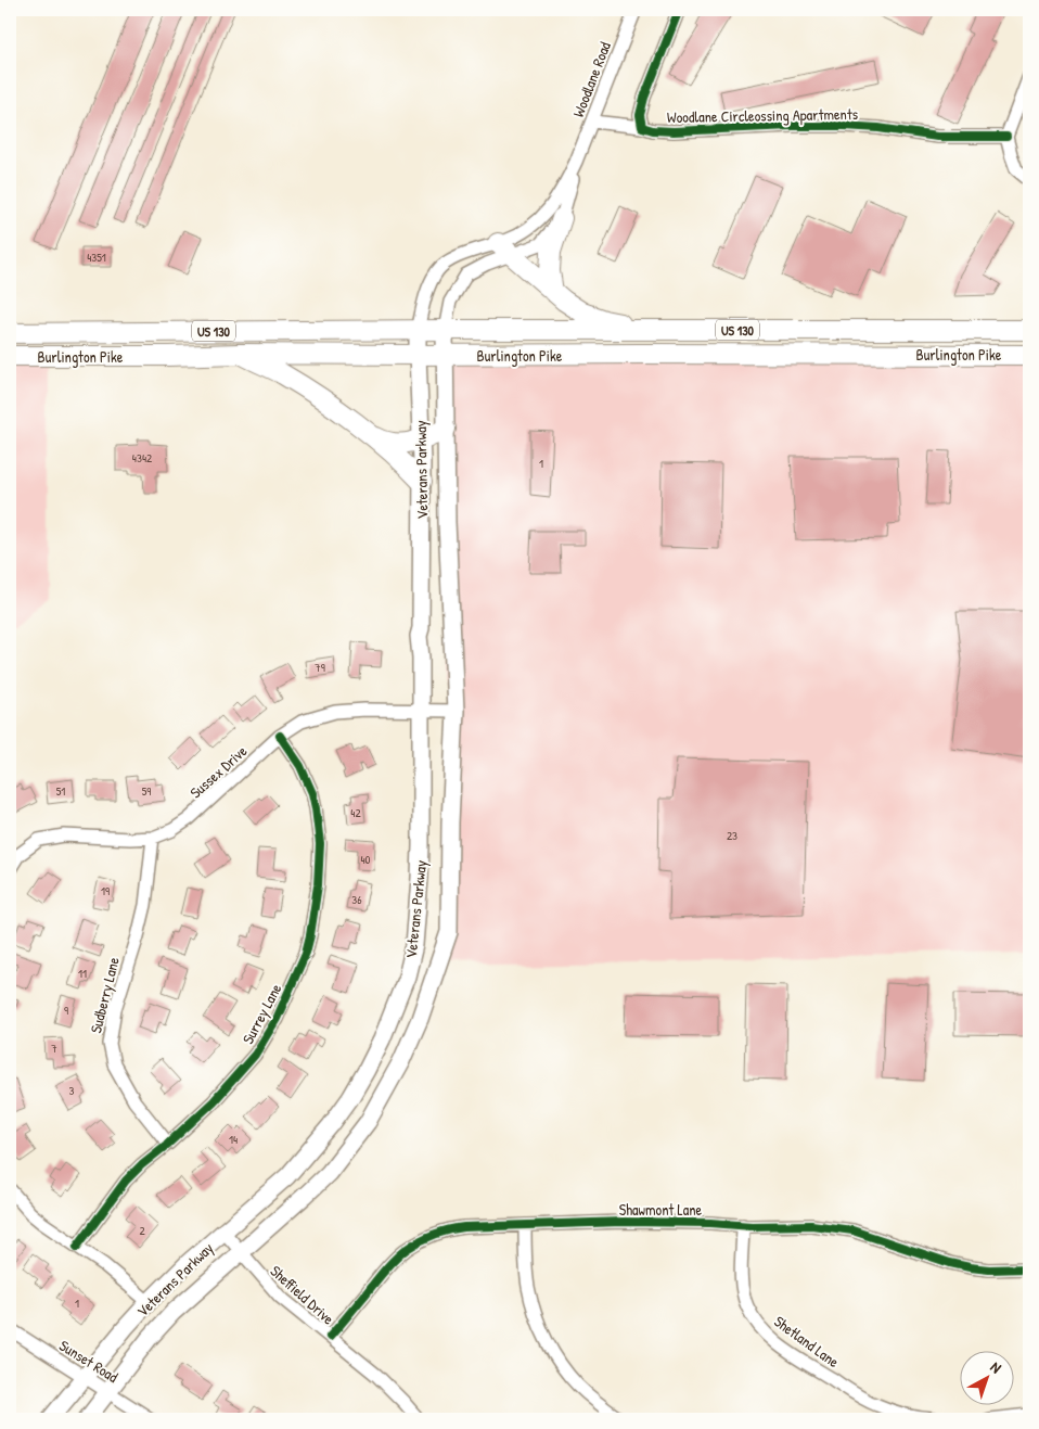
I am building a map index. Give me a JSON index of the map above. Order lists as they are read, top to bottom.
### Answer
{
  "streets": {
    "highway": ["US 130", "Burlington Pike"],
    "main road": ["Veterans Parkway"],
    "street": [
      "Woodlane Road",
      "Woodlane Circleossing Apartments",
      "Sussex Drive",
      "Sudberry Lane",
      "Surrey Lane",
      "Shawmont Lane",
      "Sheffield Drive",
      "Shetland Lane",
      "Sunset Road"
    ]
  },
  "crossings": [
    ["Woodlane Road", "Woodlane Circleossing Apartments"],
    ["Woodlane Road", "Burlington Pike"],
    ["Woodlane Road", "Veterans Parkway"],
    ["Burlington Pike", "Veterans Parkway"],
    ["Veterans Parkway", "Sussex Drive"],
    ["Veterans Parkway", "Sheffield Drive"],
    ["Veterans Parkway", "Sunset Road"],
    ["Sussex Drive", "Sudberry Lane"],
    ["Sussex Drive", "Surrey Lane"],
    ["Sudberry Lane", "Surrey Lane"],
    ["Shawmont Lane", "Sheffield Drive"],
    ["Shawmont Lane", "Shetland Lane"]
  ],
  "house_numbers": [
    "4351",
    "4342",
    "1",
    "79",
    "51",
    "59",
    "42",
    "23",
    "40",
    "19",
    "36",
    "11",
    "9",
    "7",
    "3",
    "14",
    "2",
    "1"
  ],
  "north": "top right"
}
